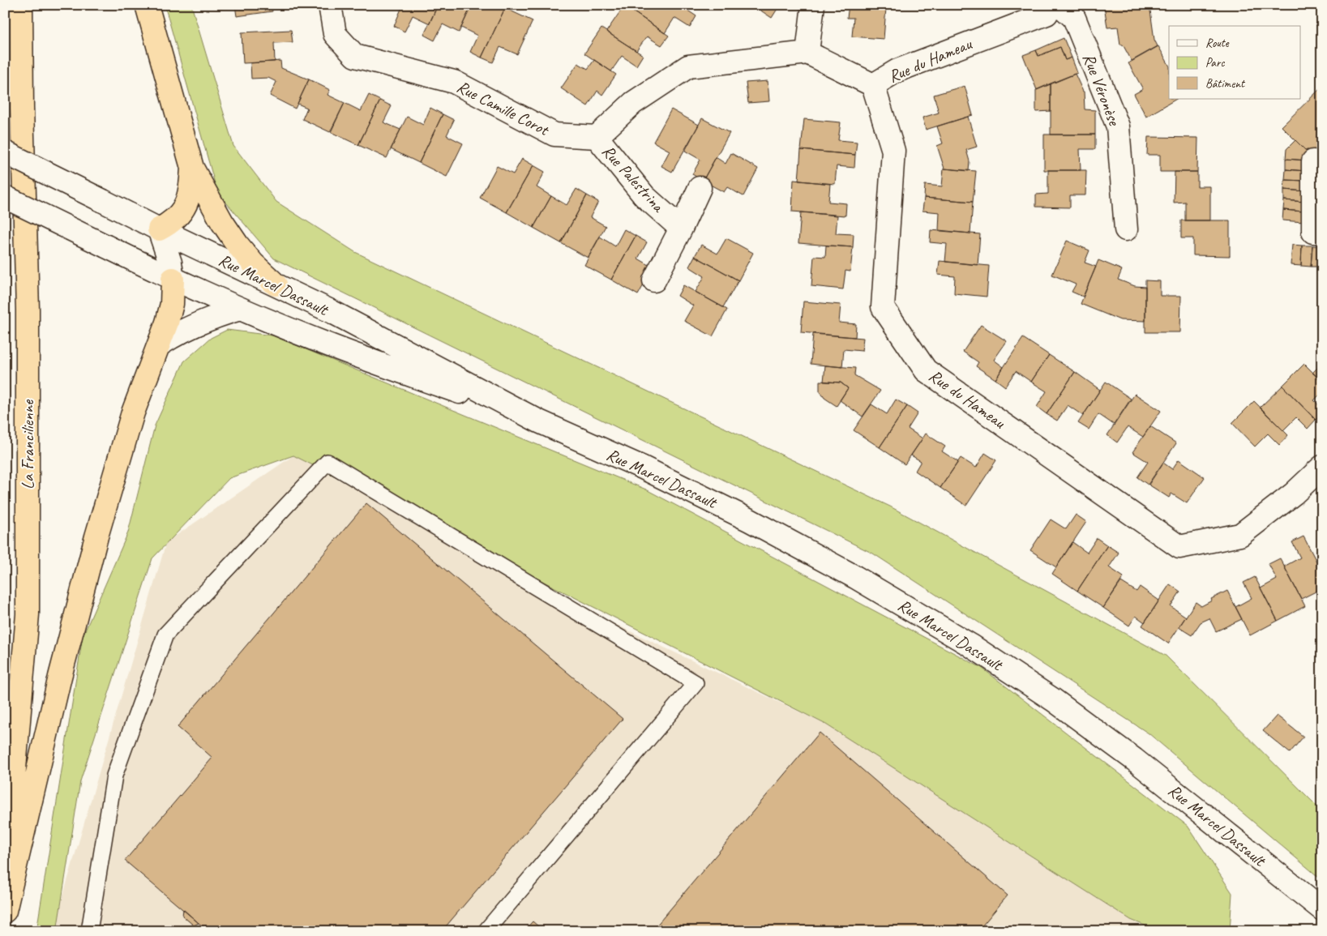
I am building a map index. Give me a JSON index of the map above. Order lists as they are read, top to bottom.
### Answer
{
  "streets": {
    "highway": ["La Francilienne"],
    "street": [
      "Rue du Hameau",
      "Rue Véronèse",
      "Rue Camille Corot",
      "Rue Palestrina",
      "Rue Marcel Dassault"
    ]
  },
  "crossings": [
    ["Rue Camille Corot", "Rue Palestrina"]
  ],
  "legend": ["Route", "Parc", "Bâtiment"]
}
